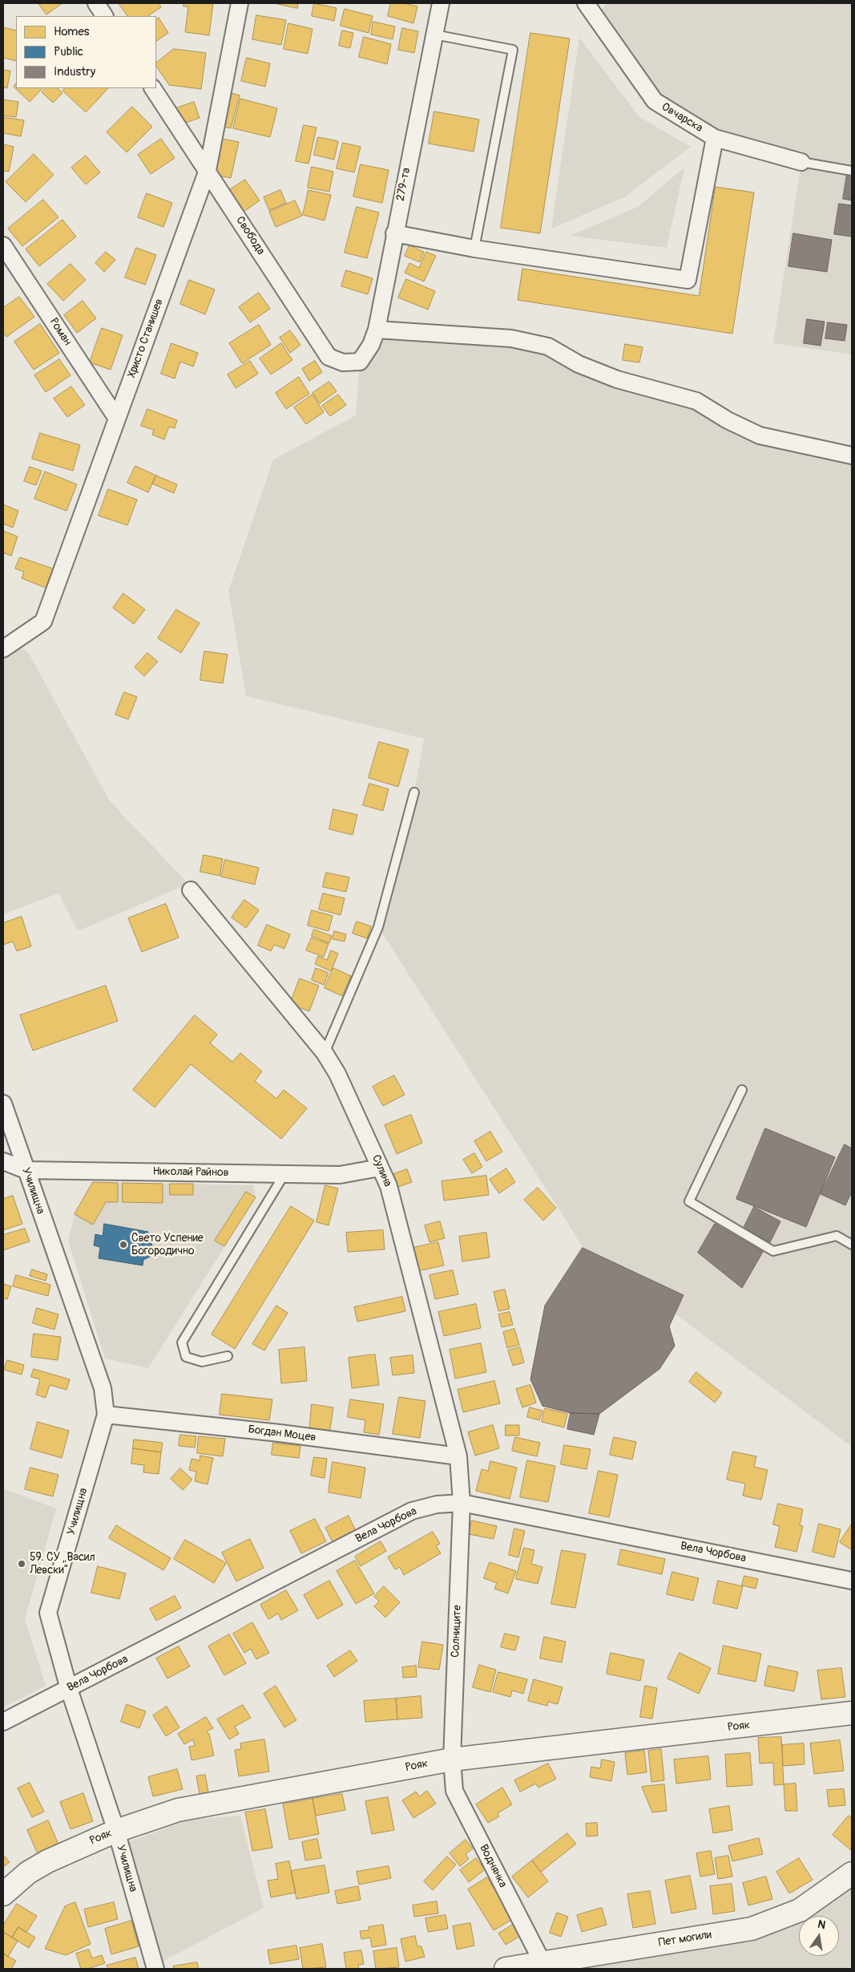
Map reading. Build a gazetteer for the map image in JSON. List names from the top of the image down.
{
  "streets": {
    "street": [
      "Овчарска",
      "279-та",
      "Свобода",
      "Роман",
      "Христо Станишев",
      "Сулина",
      "Николай Райнов",
      "Училищна",
      "Богдан Моцев",
      "Вела Чорбова",
      "Солниците",
      "Рояк",
      "Воднянка",
      "Пет могили"
    ]
  },
  "crossings": [
    ["279-та", "Свобода"],
    ["Свобода", "Христо Станишев"],
    ["Роман", "Христо Станишев"],
    ["Сулина", "Николай Райнов"],
    ["Сулина", "Богдан Моцев"],
    ["Сулина", "Вела Чорбова"],
    ["Сулина", "Солниците"],
    ["Николай Райнов", "Училищна"],
    ["Училищна", "Богдан Моцев"],
    ["Училищна", "Вела Чорбова"],
    ["Училищна", "Рояк"],
    ["Вела Чорбова", "Солниците"],
    ["Солниците", "Рояк"],
    ["Солниците", "Воднянка"],
    ["Рояк", "Воднянка"],
    ["Воднянка", "Пет могили"]
  ],
  "places": ["Свето Успение Богородично", "59. СУ „Васил Левски“"],
  "legend": ["Homes", "Public", "Industry"],
  "north": "top"
}
